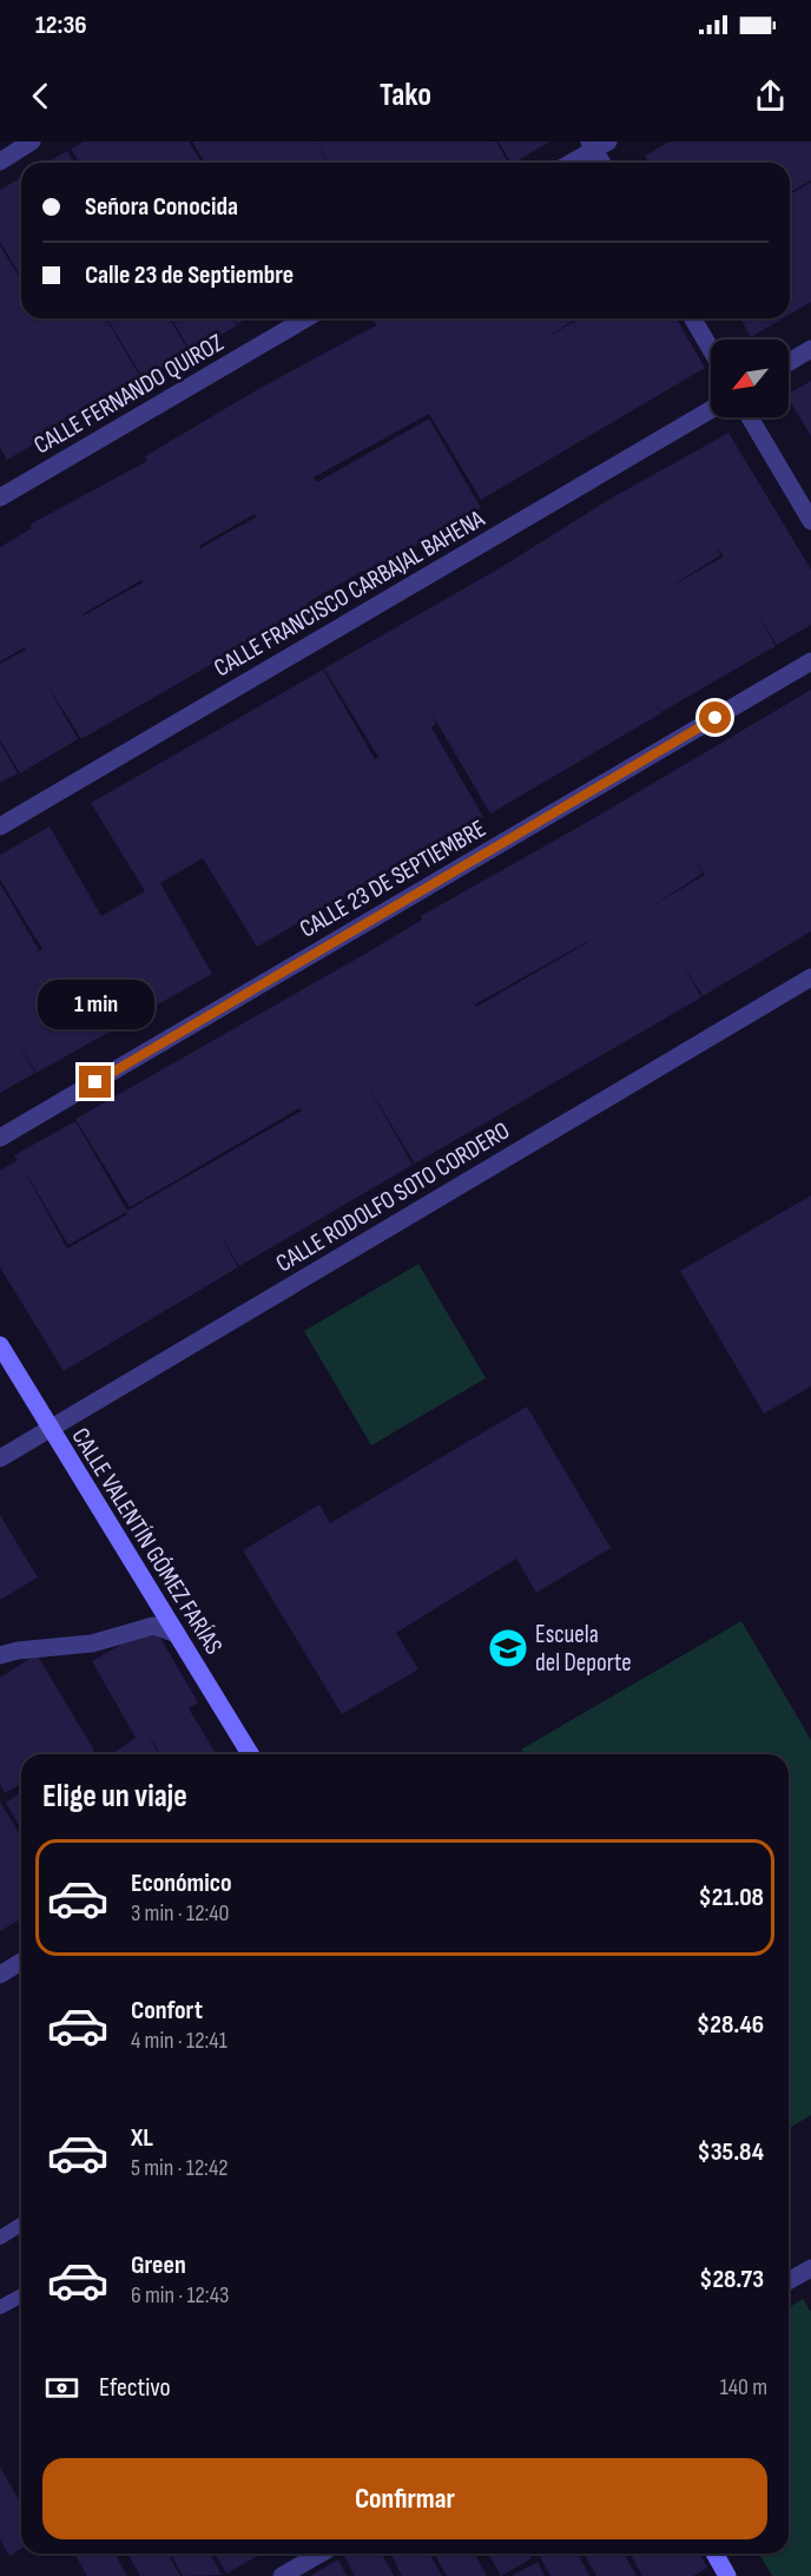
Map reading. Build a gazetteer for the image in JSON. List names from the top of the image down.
{
  "streets": {
    "main road": ["CALLE VALENTÍN GÓMEZ FARÍAS"],
    "street": [
      "CALLE FERNANDO QUIROZ",
      "CALLE FRANCISCO CARBAJAL BAHENA",
      "CALLE 23 DE SEPTIEMBRE",
      "CALLE RODOLFO SOTO CORDERO"
    ]
  },
  "crossings": [
    ["CALLE RODOLFO SOTO CORDERO", "CALLE VALENTÍN GÓMEZ FARÍAS"]
  ],
  "places": {
    "school or university": ["Escuela del Deporte"]
  },
  "north": "bottom left",
  "page": {
    "status": "12:36",
    "header": "Tako",
    "banner": ["Señora Conocida", "Calle 23 de Septiembre"],
    "bubble": "1 min",
    "heading": "Elige un viaje",
    "list": [
      {
        "name": "Económico",
        "note": "3 min · 12:40",
        "value": "$21.08"
      },
      {
        "name": "Confort",
        "note": "4 min · 12:41",
        "value": "$28.46"
      },
      {
        "name": "XL",
        "note": "5 min · 12:42",
        "value": "$35.84"
      },
      {
        "name": "Green",
        "note": "6 min · 12:43",
        "value": "$28.73"
      }
    ],
    "pay": ["Efectivo", "140 m"],
    "buttons": "Confirmar"
  }
}
